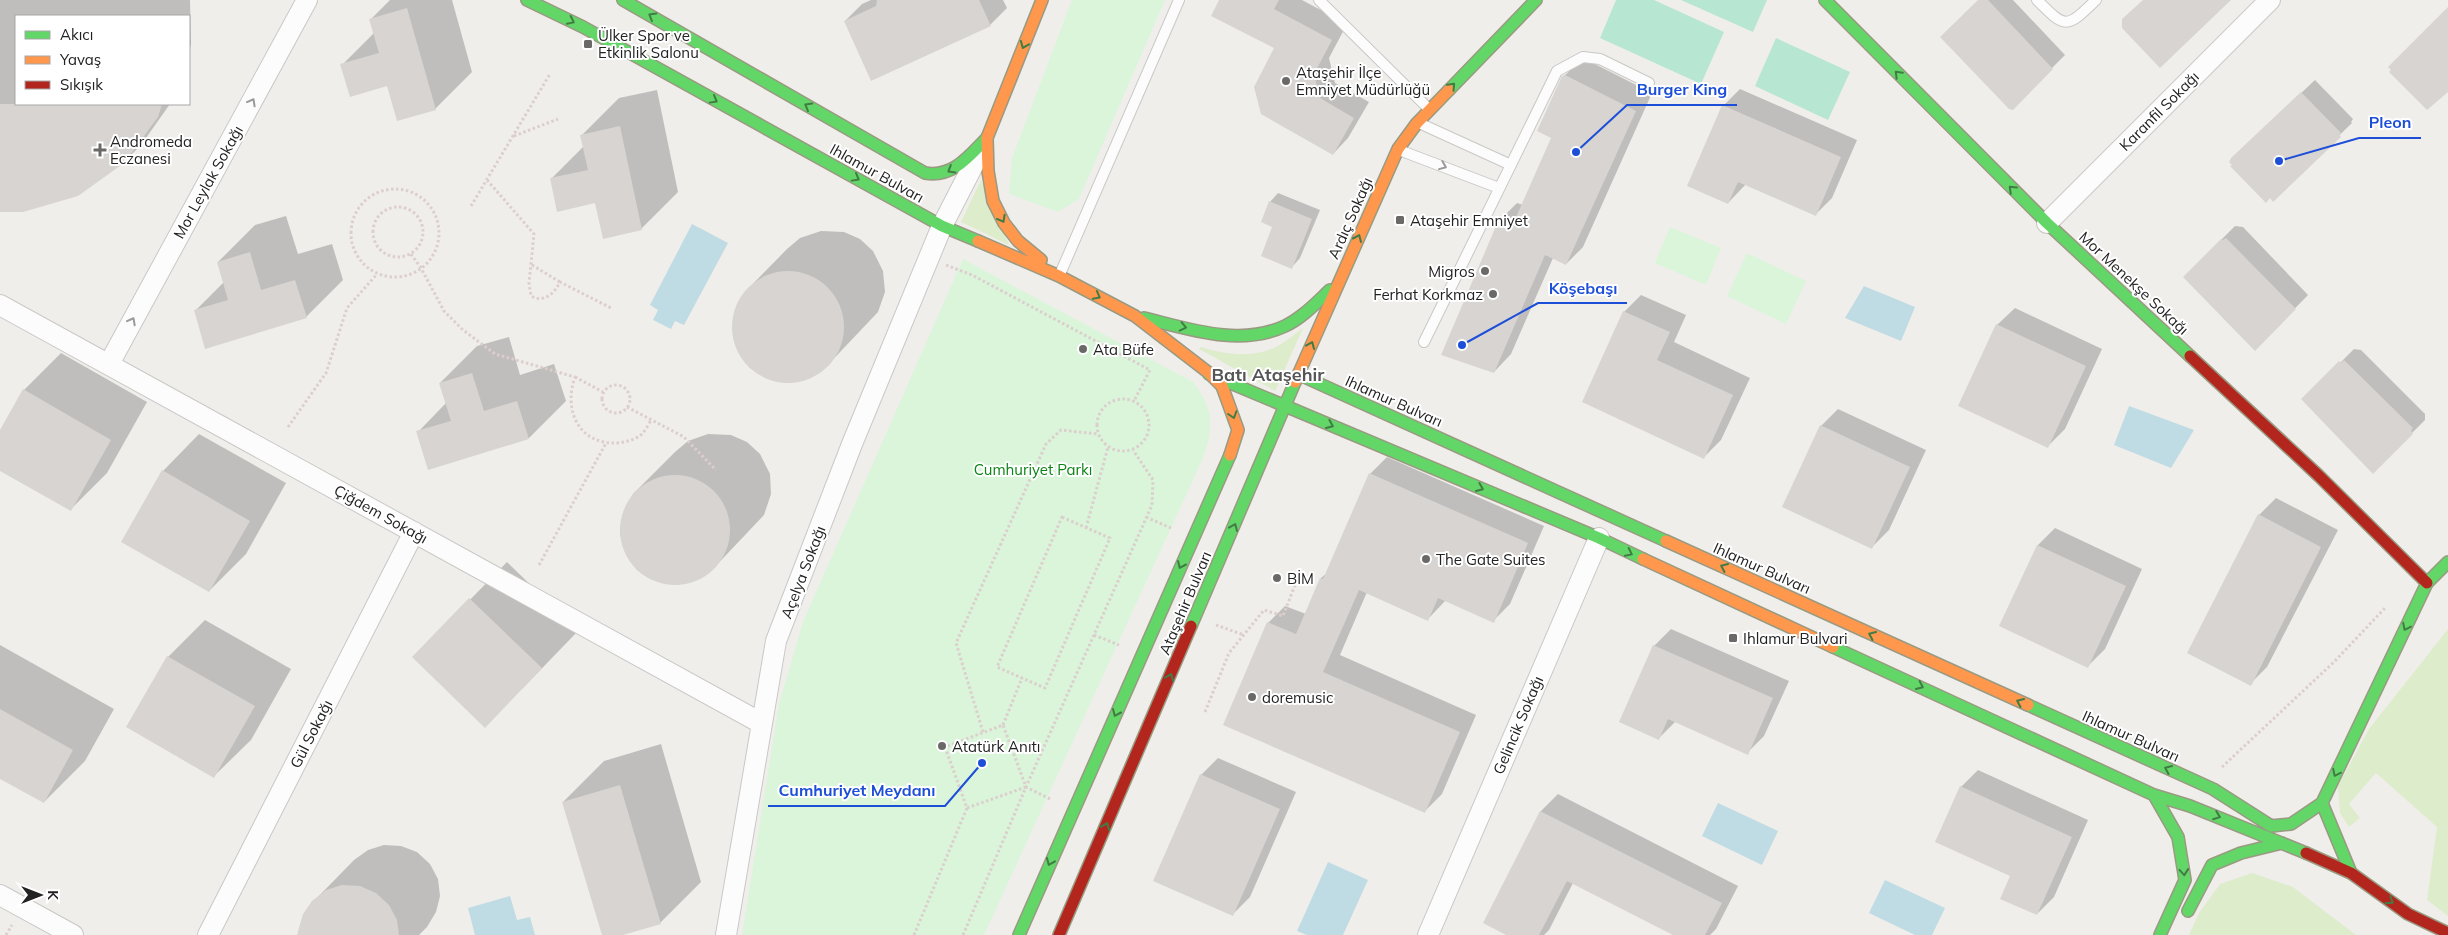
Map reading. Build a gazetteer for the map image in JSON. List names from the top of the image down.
{
  "streets": {
    "main road": [
      "Ihlamur Bulvarı",
      "Ardıç Sokağı",
      "Mor Menekşe Sokağı",
      "Ataşehir Bulvarı"
    ],
    "street": [
      "Karanfil Sokağı",
      "Mor Leylak Sokağı",
      "Çiğdem Sokağı",
      "Açelya Sokağı",
      "Gelincik Sokağı",
      "Gül Sokağı"
    ]
  },
  "crossings": [
    ["Karanfil Sokağı", "Mor Menekşe Sokağı"],
    ["Ihlamur Bulvarı", "Ardıç Sokağı"],
    ["Ihlamur Bulvarı", "Açelya Sokağı"],
    ["Ihlamur Bulvarı", "Ataşehir Bulvarı"],
    ["Ihlamur Bulvarı", "Gelincik Sokağı"],
    ["Mor Leylak Sokağı", "Çiğdem Sokağı"],
    ["Ardıç Sokağı", "Ataşehir Bulvarı"],
    ["Çiğdem Sokağı", "Açelya Sokağı"],
    ["Çiğdem Sokağı", "Gül Sokağı"]
  ],
  "one_way": ["Mor Leylak Sokağı", "Ardıç Sokağı", "Mor Menekşe Sokağı"],
  "districts": ["Batı Ataşehir"],
  "parks": ["Cumhuriyet Parkı"],
  "places": {
    "transit": ["Ülker Spor ve Etkinlik Salonu", "Ataşehir Emniyet", "Ihlamur Bulvari"],
    "other": [
      "Ataşehir İlçe Emniyet Müdürlüğü",
      "Burger King",
      "Pleon",
      "Migros",
      "Ferhat Korkmaz",
      "Köşebaşı",
      "Ata Büfe",
      "The Gate Suites",
      "BİM",
      "doremusic",
      "Atatürk Anıtı",
      "Cumhuriyet Meydanı"
    ],
    "health": ["Andromeda Eczanesi"]
  },
  "legend": ["Akıcı", "Yavaş", "Sıkışık"],
  "north": "right"
}
